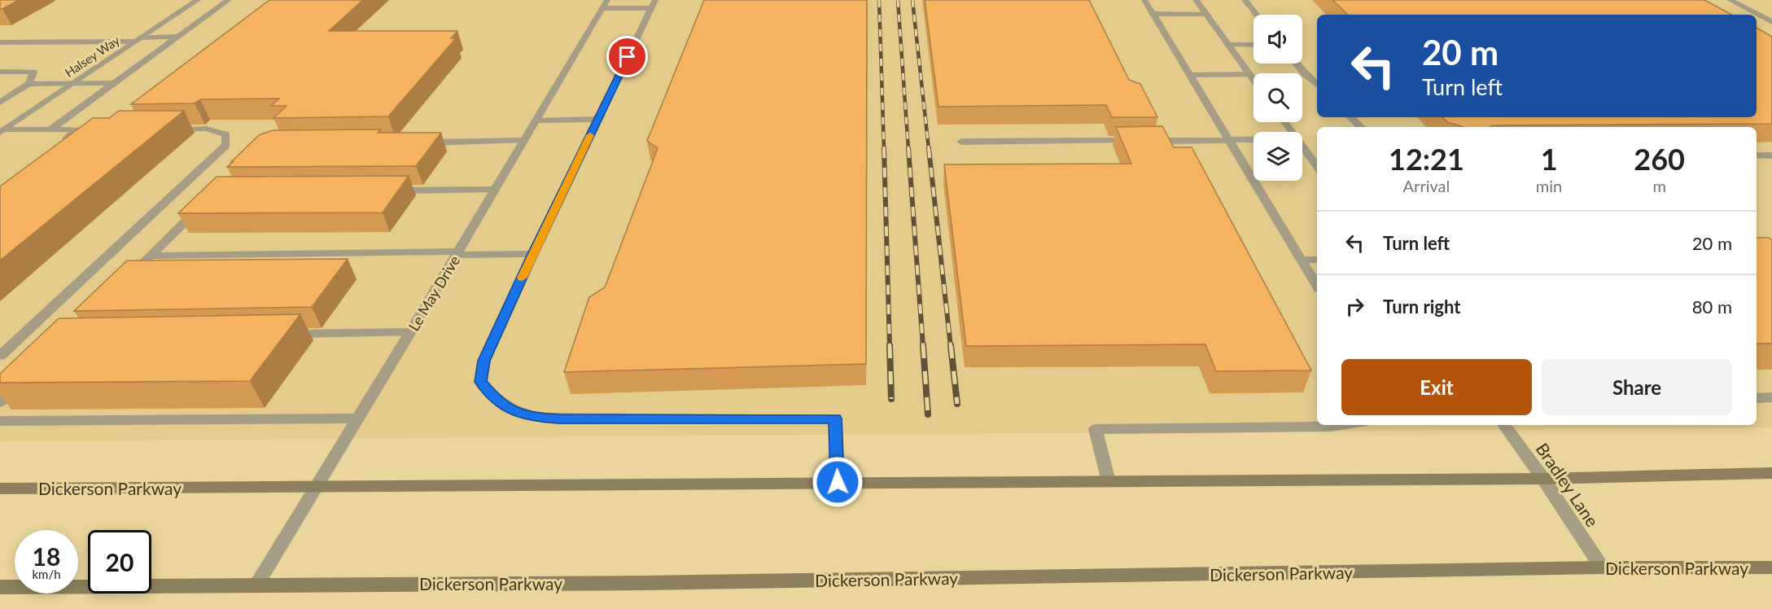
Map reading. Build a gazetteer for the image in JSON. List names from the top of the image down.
{
  "streets": {
    "main road": ["Dickerson Parkway"],
    "street": ["Halsey Way", "Le May Drive", "Bradley Lane"]
  },
  "crossings": [
    ["Le May Drive", "Dickerson Parkway"],
    ["Bradley Lane", "Dickerson Parkway"]
  ],
  "page": {
    "turn": ["20 m", "Turn left"],
    "eta": [
      "12:21",
      "Arrival",
      "1",
      "min",
      "260",
      "m"
    ],
    "list": [
      {
        "name": "Turn left",
        "value": "20 m"
      },
      {
        "name": "Turn right",
        "value": "80 m"
      }
    ],
    "buttons": ["Exit", "Share"],
    "speed": "18 km/h",
    "limit": "20"
  }
}
